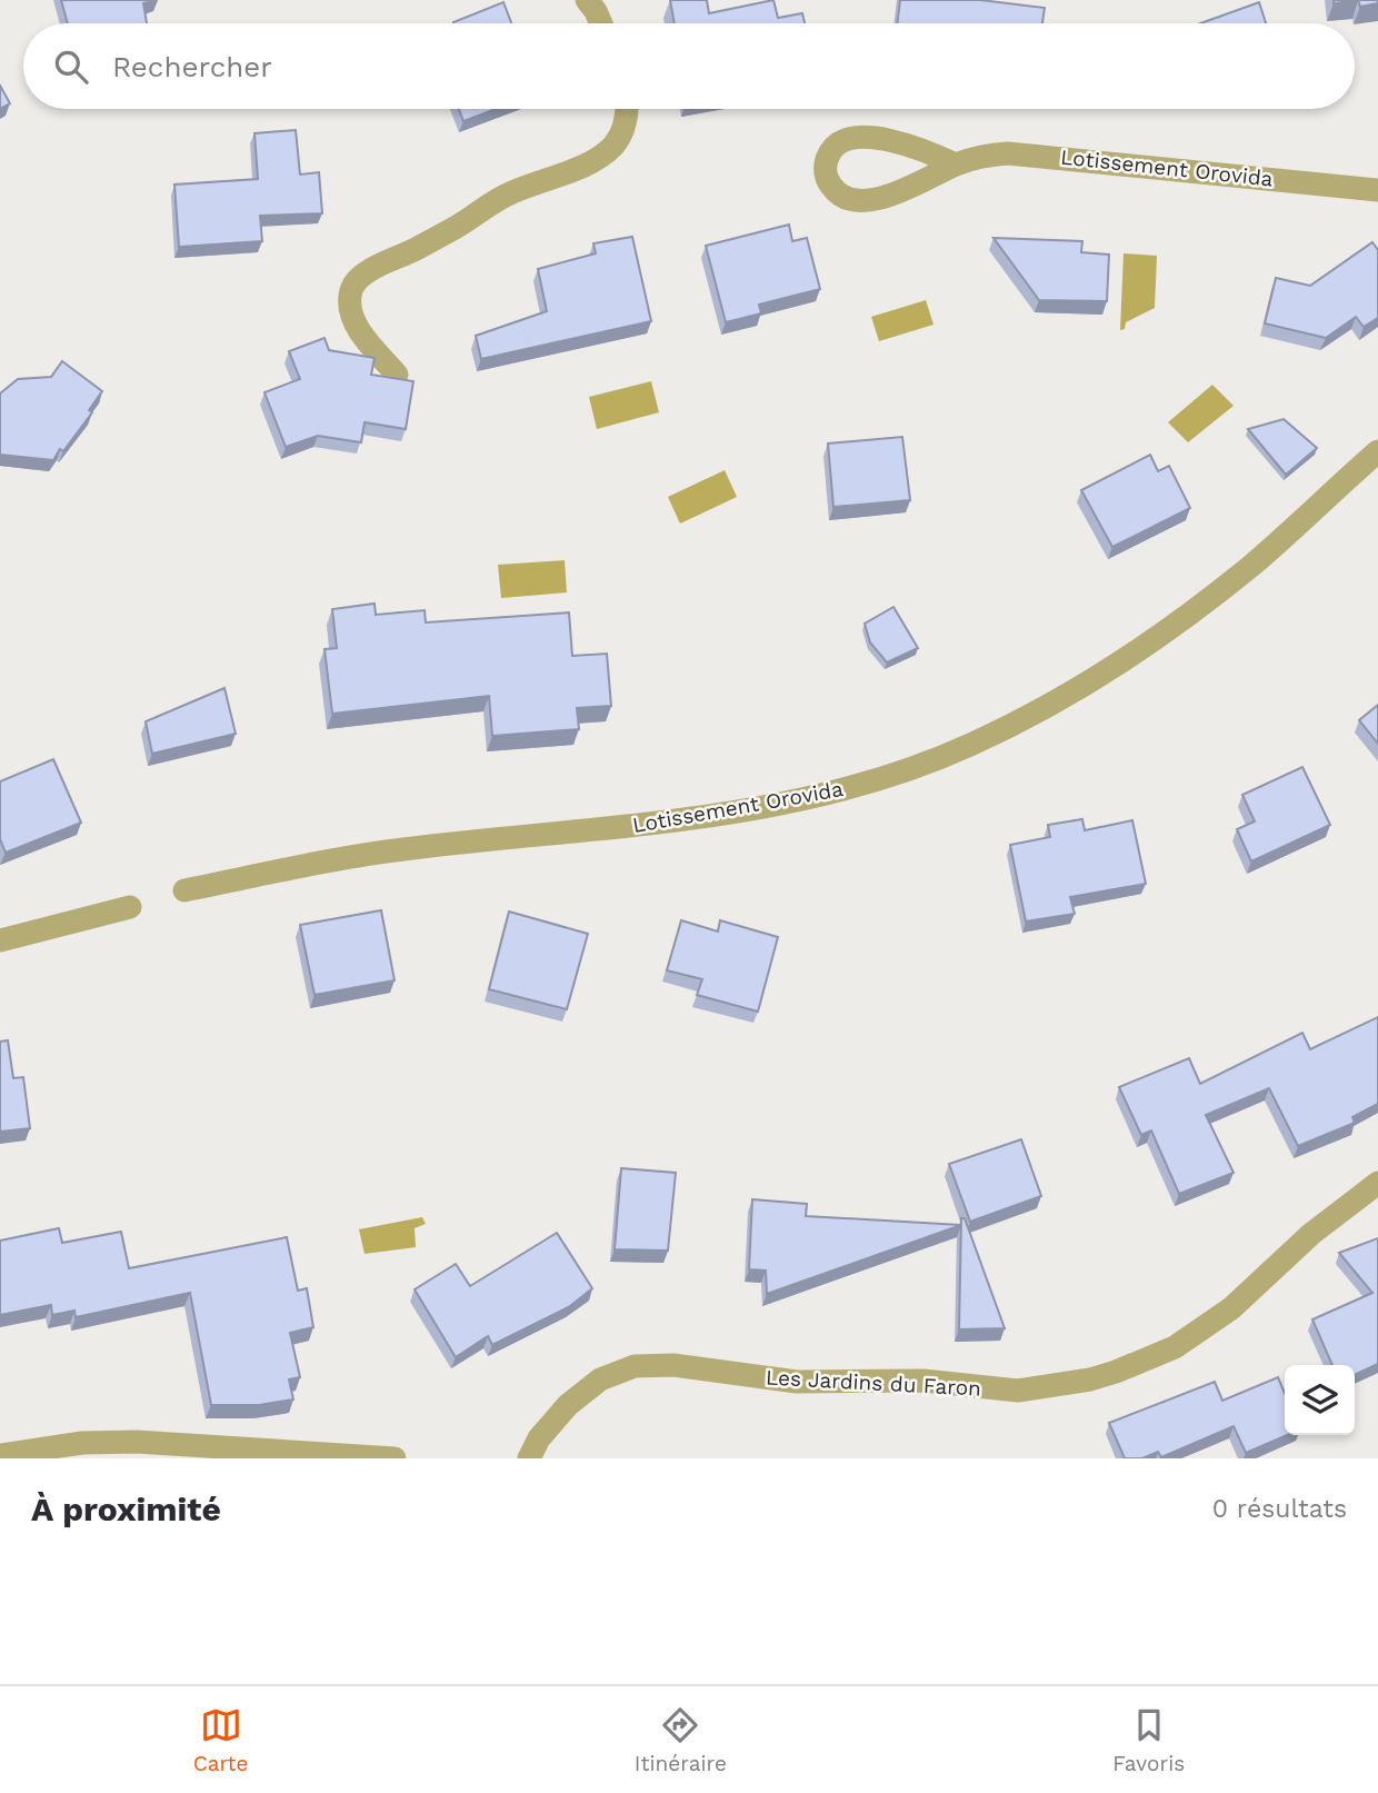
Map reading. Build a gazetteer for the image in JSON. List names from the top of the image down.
{
  "streets": {
    "street": ["Lotissement Orovida", "Les Jardins du Faron"]
  },
  "page": {
    "search": "Rechercher",
    "heading": ["À proximité", "0 résultats"],
    "nav": ["Carte", "Itinéraire", "Favoris"]
  }
}
